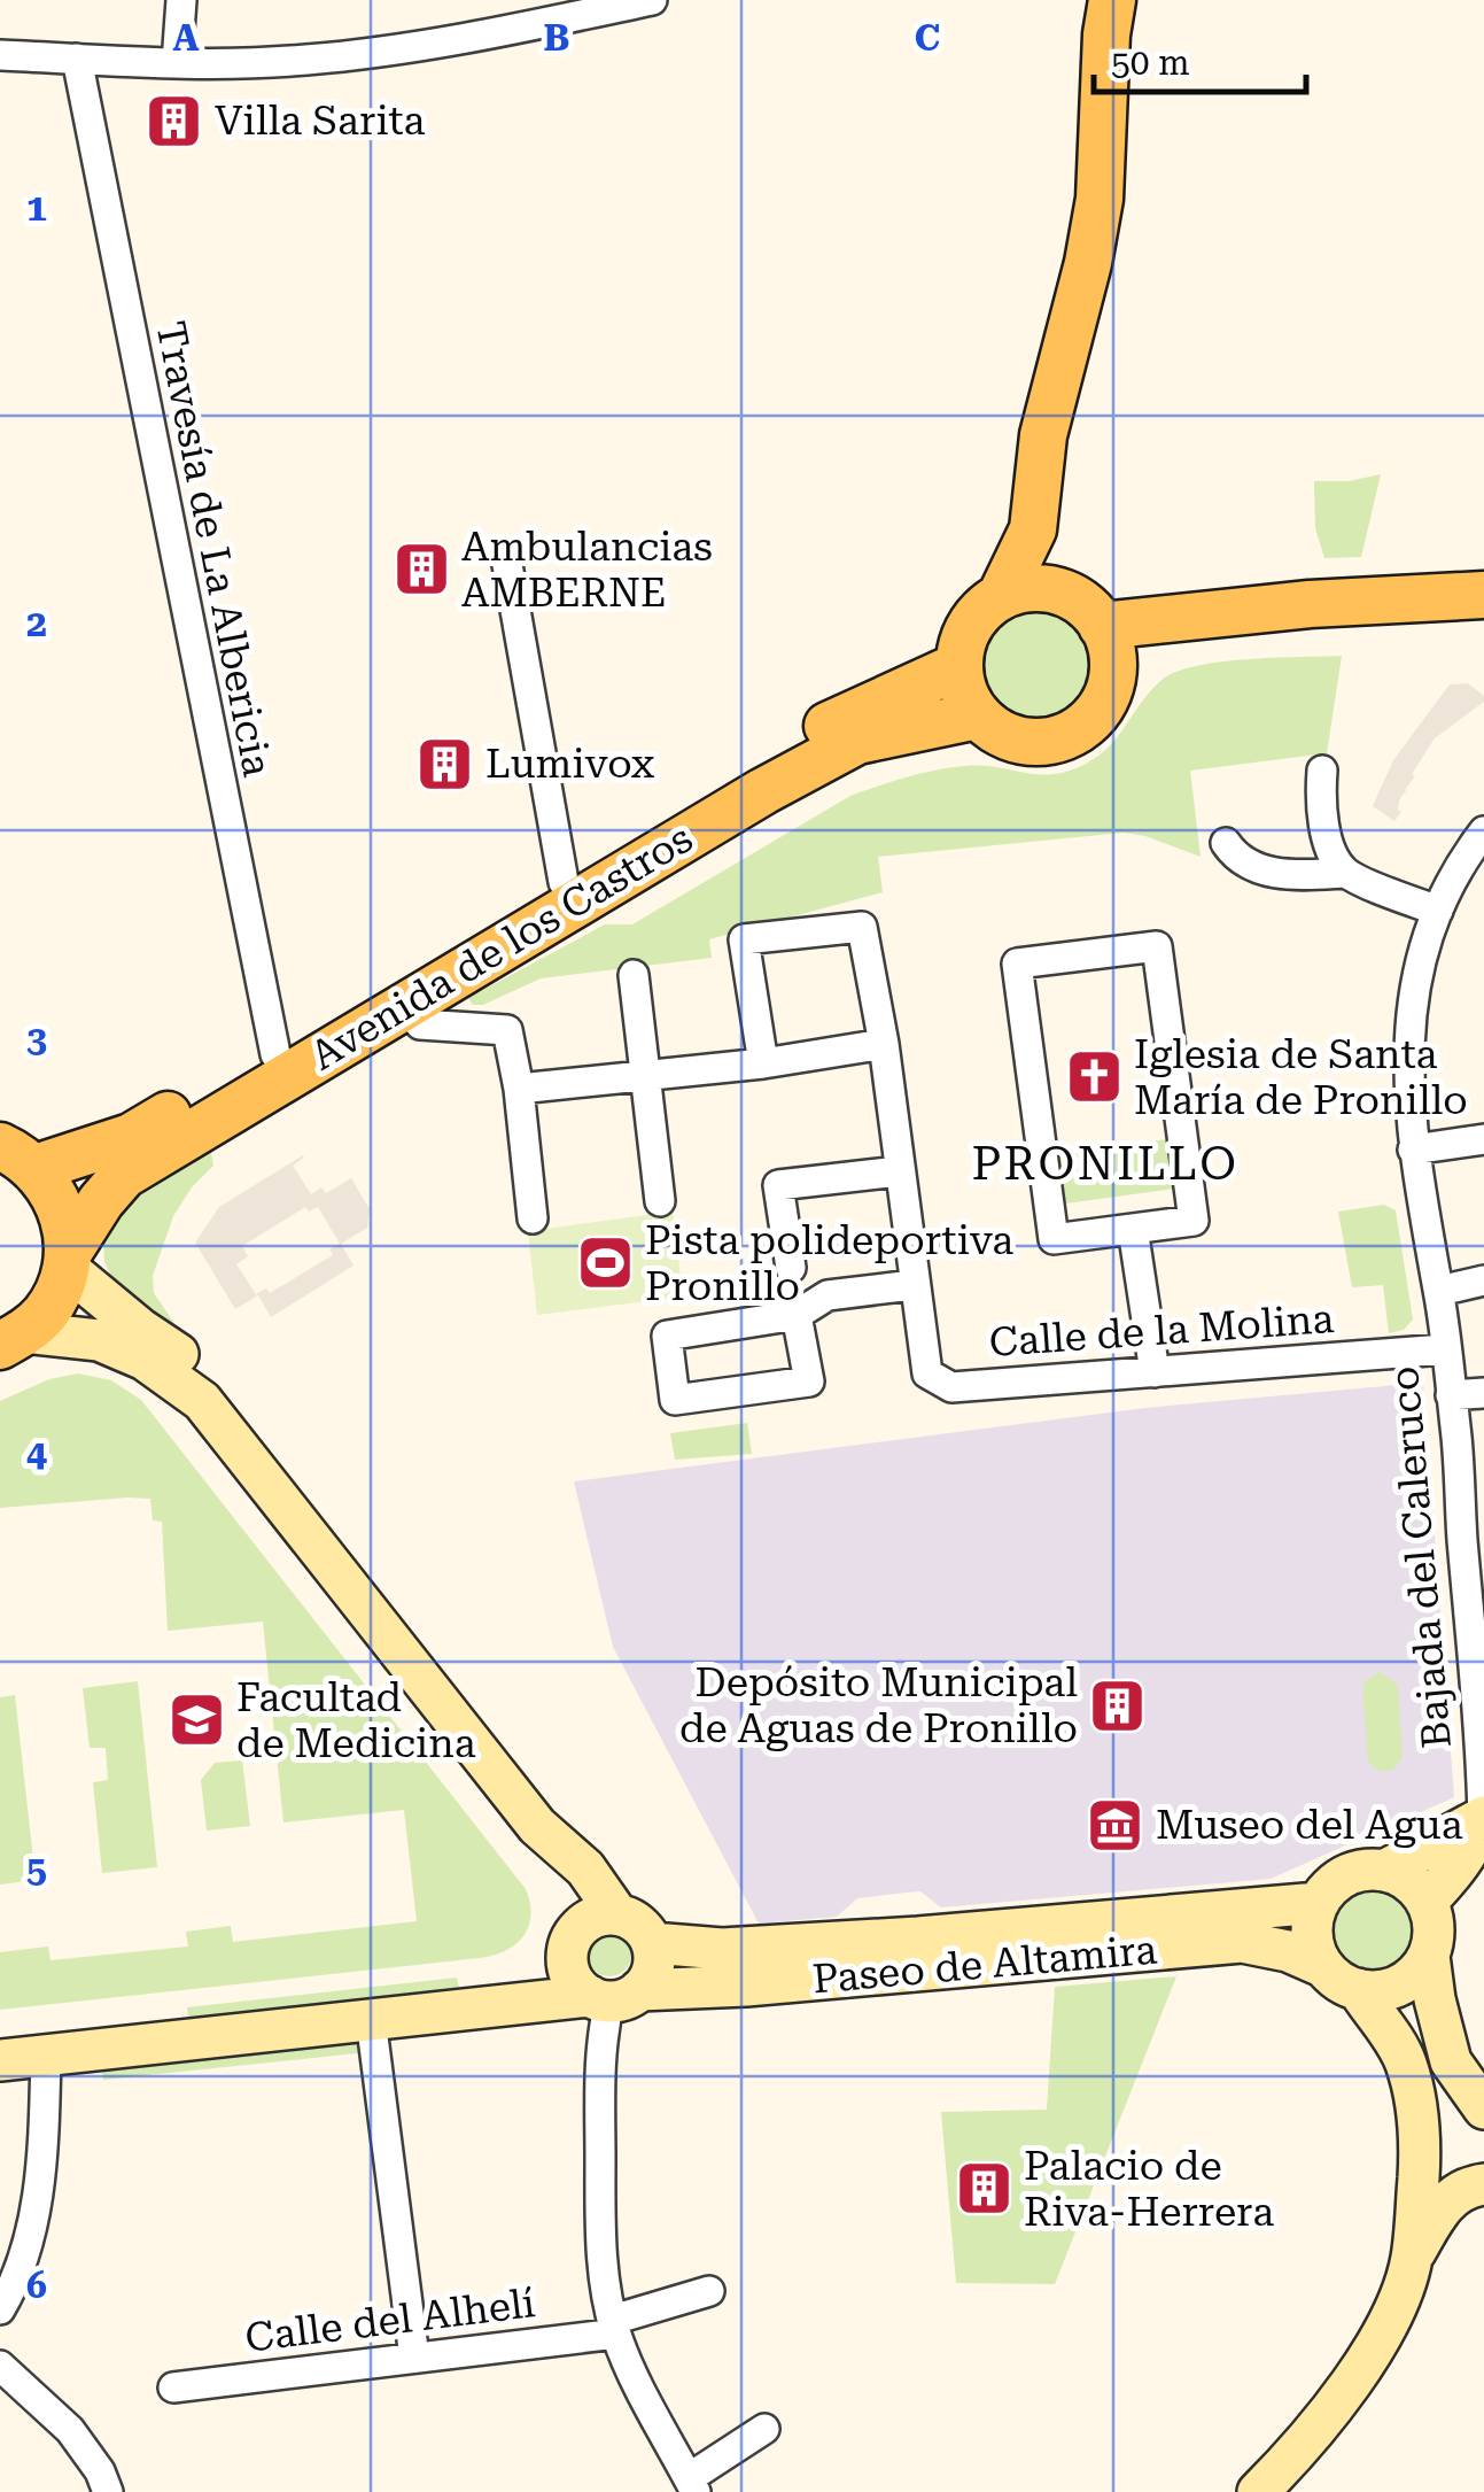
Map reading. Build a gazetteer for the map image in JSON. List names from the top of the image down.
{
  "streets": {
    "main road": ["Avenida de los Castros", "Paseo de Altamira"],
    "street": [
      "Travesía de La Albericia",
      "Calle de la Molina",
      "Bajada del Caleruco",
      "Calle del Alhelí"
    ]
  },
  "crossings": [
    ["Travesía de La Albericia", "Avenida de los Castros"],
    ["Calle de la Molina", "Bajada del Caleruco"]
  ],
  "districts": ["PRONILLO"],
  "places": {
    "building": [
      "Villa Sarita",
      "Ambulancias AMBERNE",
      "Lumivox",
      "Depósito Municipal de Aguas de Pronillo",
      "Palacio de Riva-Herrera"
    ],
    "church": ["Iglesia de Santa María de Pronillo"],
    "sports": ["Pista polideportiva Pronillo"],
    "school or university": ["Facultad de Medicina"],
    "museum": ["Museo del Agua"]
  },
  "scale_bar": "50 m",
  "grid": {
    "columns": ["A", "B", "C"],
    "rows": [
      "1",
      "2",
      "3",
      "4",
      "5",
      "6"
    ]
  }
}
